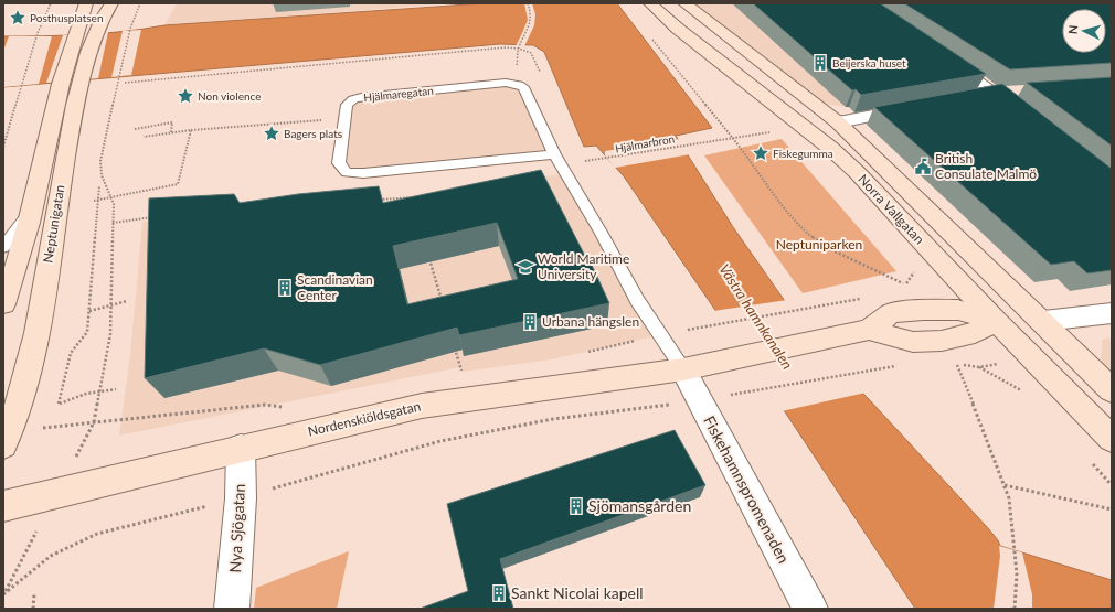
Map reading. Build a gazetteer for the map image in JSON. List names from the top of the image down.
{
  "streets": {
    "street": [
      "Norra Vallgatan",
      "Neptunigatan",
      "Nordenskiöldsgatan",
      "Fiskehamnspromenaden",
      "Nya Sjögatan"
    ],
    "lane": ["Hjälmaregatan"],
    "path": ["Hjälmarbron"]
  },
  "crossings": [
    ["Norra Vallgatan", "Nordenskiöldsgatan"],
    ["Nordenskiöldsgatan", "Fiskehamnspromenaden"],
    ["Nordenskiöldsgatan", "Nya Sjögatan"]
  ],
  "water": ["Västra hamnkanalen"],
  "parks": ["Neptuniparken"],
  "places": {
    "place": [
      "Posthusplatsen",
      "Non violence",
      "Bagers plats",
      "Fiskegumma"
    ],
    "building": [
      "Beijerska huset",
      "Scandinavian Center",
      "Urbana hängslen",
      "Sjömansgården",
      "Sankt Nicolai kapell"
    ],
    "public building": ["British Consulate Malmö"],
    "school or university": ["World Maritime University"]
  },
  "north": "left"
}
